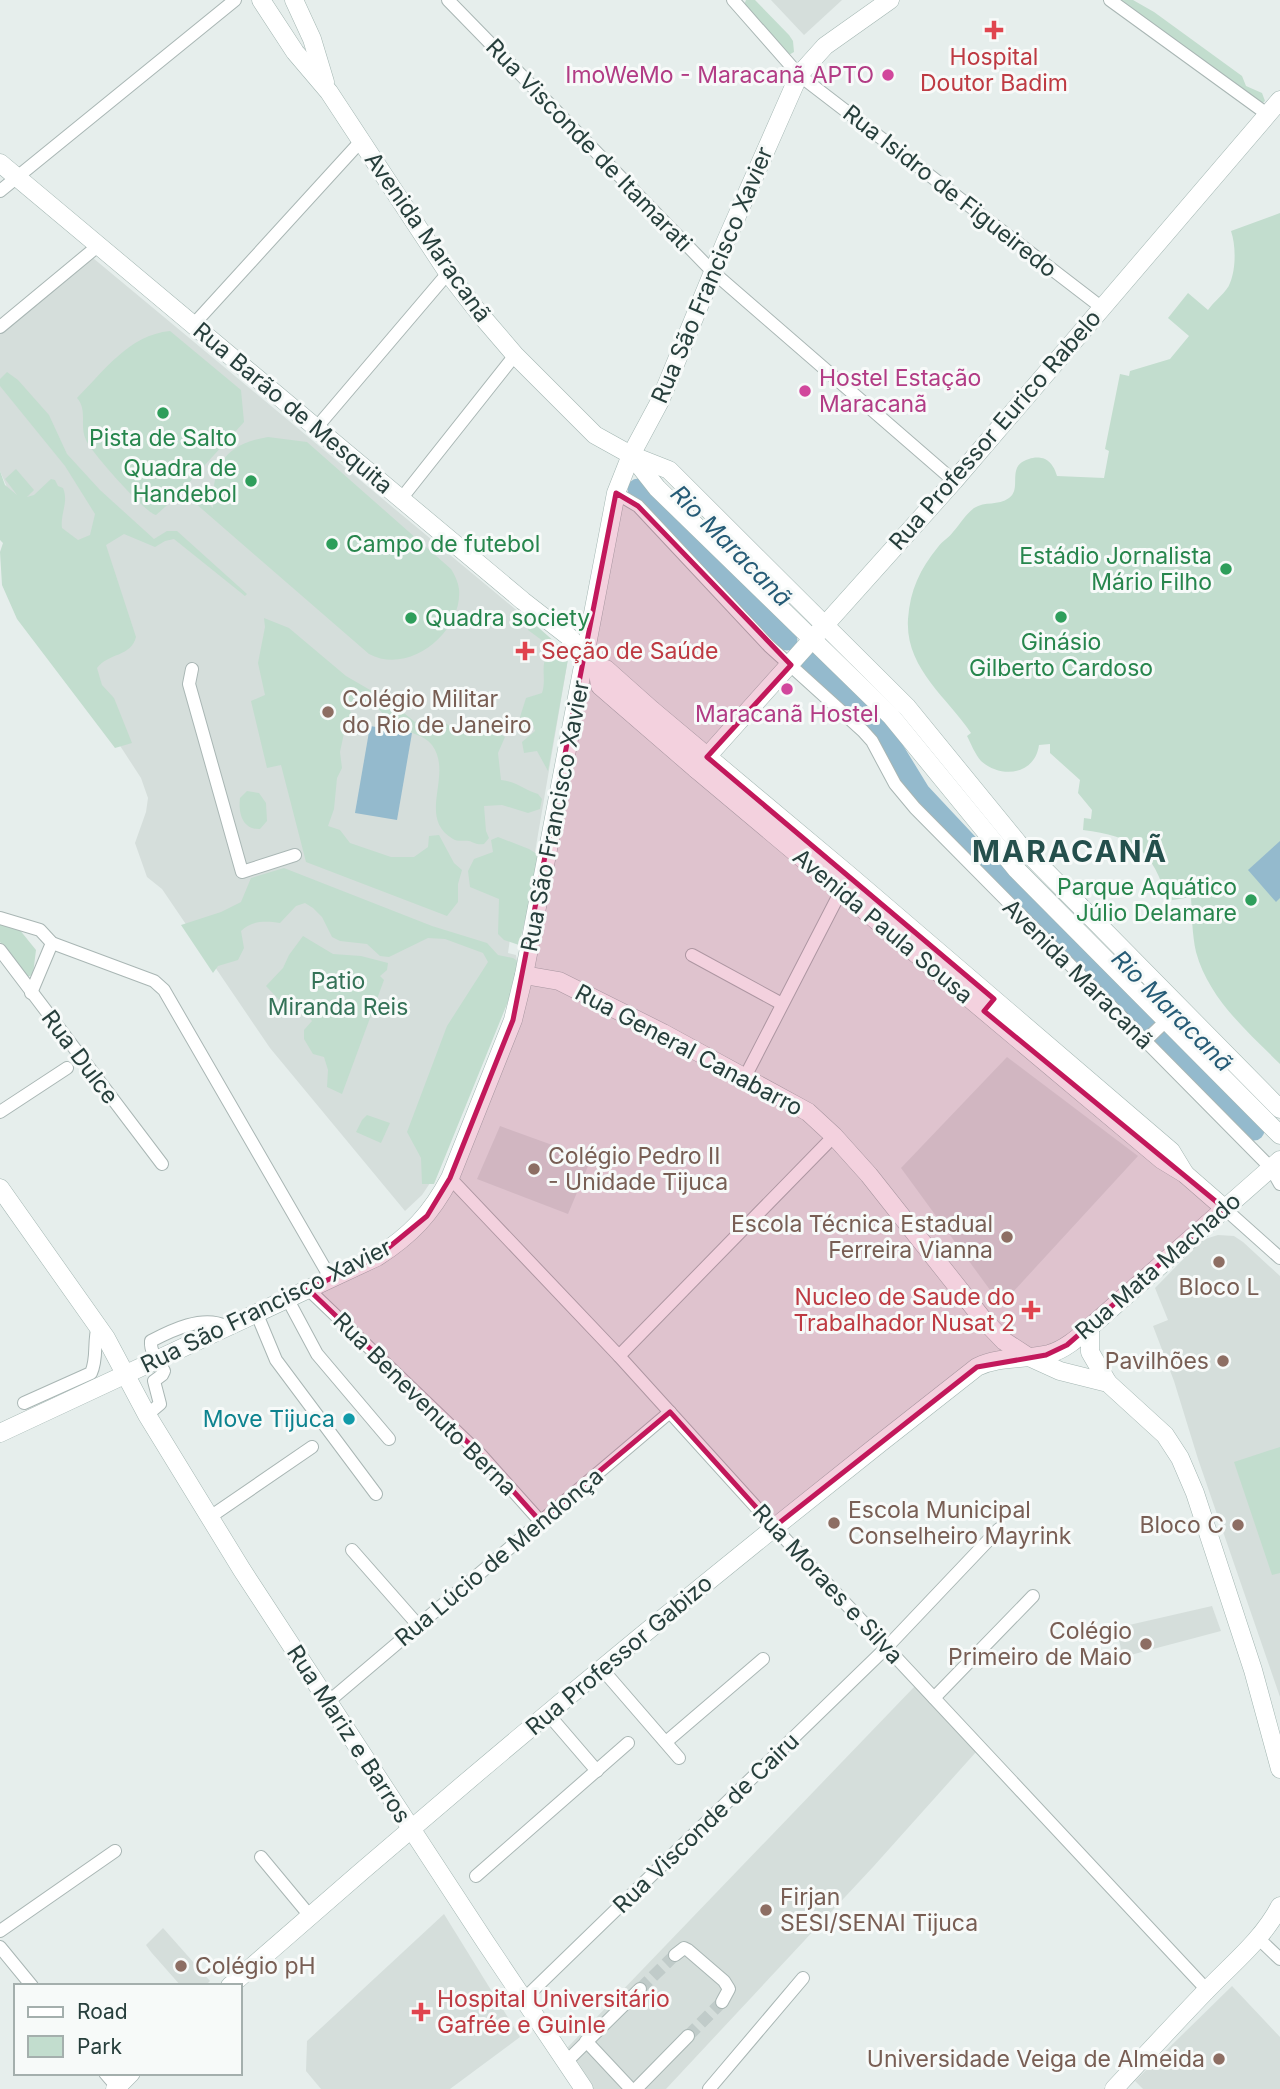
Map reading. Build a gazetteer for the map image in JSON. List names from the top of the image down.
{
  "streets": {
    "street": [
      "Rua Visconde de Itamarati",
      "Rua Isidro de Figueiredo",
      "Avenida Maracanã",
      "Rua São Francisco Xavier",
      "Rua Barão de Mesquita",
      "Rua Professor Eurico Rabelo",
      "Avenida Paula Sousa",
      "Rua General Canabarro",
      "Rua Dulce",
      "Rua Mata Machado",
      "Rua Benevenuto Berna",
      "Rua Lúcio de Mendonça",
      "Rua Moraes e Silva",
      "Rua Professor Gabizo",
      "Rua Mariz e Barros",
      "Rua Visconde de Cairu"
    ]
  },
  "crossings": [
    ["Rua Visconde de Itamarati", "Rua São Francisco Xavier"],
    ["Rua Visconde de Itamarati", "Rua Professor Eurico Rabelo"],
    ["Rua Isidro de Figueiredo", "Rua São Francisco Xavier"],
    ["Rua Isidro de Figueiredo", "Rua Professor Eurico Rabelo"],
    ["Avenida Maracanã", "Rua São Francisco Xavier"],
    ["Avenida Maracanã", "Rua Professor Eurico Rabelo"],
    ["Avenida Maracanã", "Rua Mata Machado"],
    ["Rua São Francisco Xavier", "Rua Barão de Mesquita"],
    ["Rua São Francisco Xavier", "Avenida Paula Sousa"],
    ["Rua São Francisco Xavier", "Rua General Canabarro"],
    ["Rua São Francisco Xavier", "Rua Benevenuto Berna"],
    ["Rua São Francisco Xavier", "Rua Moraes e Silva"],
    ["Rua São Francisco Xavier", "Rua Mariz e Barros"],
    ["Rua Barão de Mesquita", "Avenida Paula Sousa"],
    ["Rua Professor Eurico Rabelo", "Avenida Paula Sousa"],
    ["Avenida Paula Sousa", "Rua Mata Machado"],
    ["Rua General Canabarro", "Rua Mata Machado"],
    ["Rua General Canabarro", "Rua Professor Gabizo"],
    ["Rua Mata Machado", "Rua Professor Gabizo"],
    ["Rua Benevenuto Berna", "Rua Lúcio de Mendonça"],
    ["Rua Lúcio de Mendonça", "Rua Moraes e Silva"],
    ["Rua Lúcio de Mendonça", "Rua Mariz e Barros"],
    ["Rua Moraes e Silva", "Rua Professor Gabizo"],
    ["Rua Moraes e Silva", "Rua Visconde de Cairu"],
    ["Rua Professor Gabizo", "Rua Mariz e Barros"],
    ["Rua Mariz e Barros", "Rua Visconde de Cairu"]
  ],
  "districts": ["MARACANÃ"],
  "water": ["Rio Maracanã"],
  "parks": ["Patio Miranda Reis"],
  "places": {
    "health": [
      "Hospital Doutor Badim",
      "Seção de Saúde",
      "Nucleo de Saude do Trabalhador Nusat 2",
      "Hospital Universitário Gafrée e Guinle"
    ],
    "other": [
      "ImoWeMo - Maracanã APTO",
      "Hostel Estação Maracanã",
      "Pista de Salto",
      "Quadra de Handebol",
      "Campo de futebol",
      "Estádio Jornalista Mário Filho",
      "Ginásio Gilberto Cardoso",
      "Quadra society",
      "Maracanã Hostel",
      "Colégio Militar do Rio de Janeiro",
      "Parque Aquático Júlio Delamare",
      "Colégio Pedro II - Unidade Tijuca",
      "Escola Técnica Estadual Ferreira Vianna",
      "Bloco L",
      "Pavilhões",
      "Move Tijuca",
      "Escola Municipal Conselheiro Mayrink",
      "Bloco C",
      "Colégio Primeiro de Maio",
      "Firjan SESI/SENAI Tijuca",
      "Colégio pH",
      "Universidade Veiga de Almeida"
    ]
  },
  "legend": ["Road", "Park"]
}
